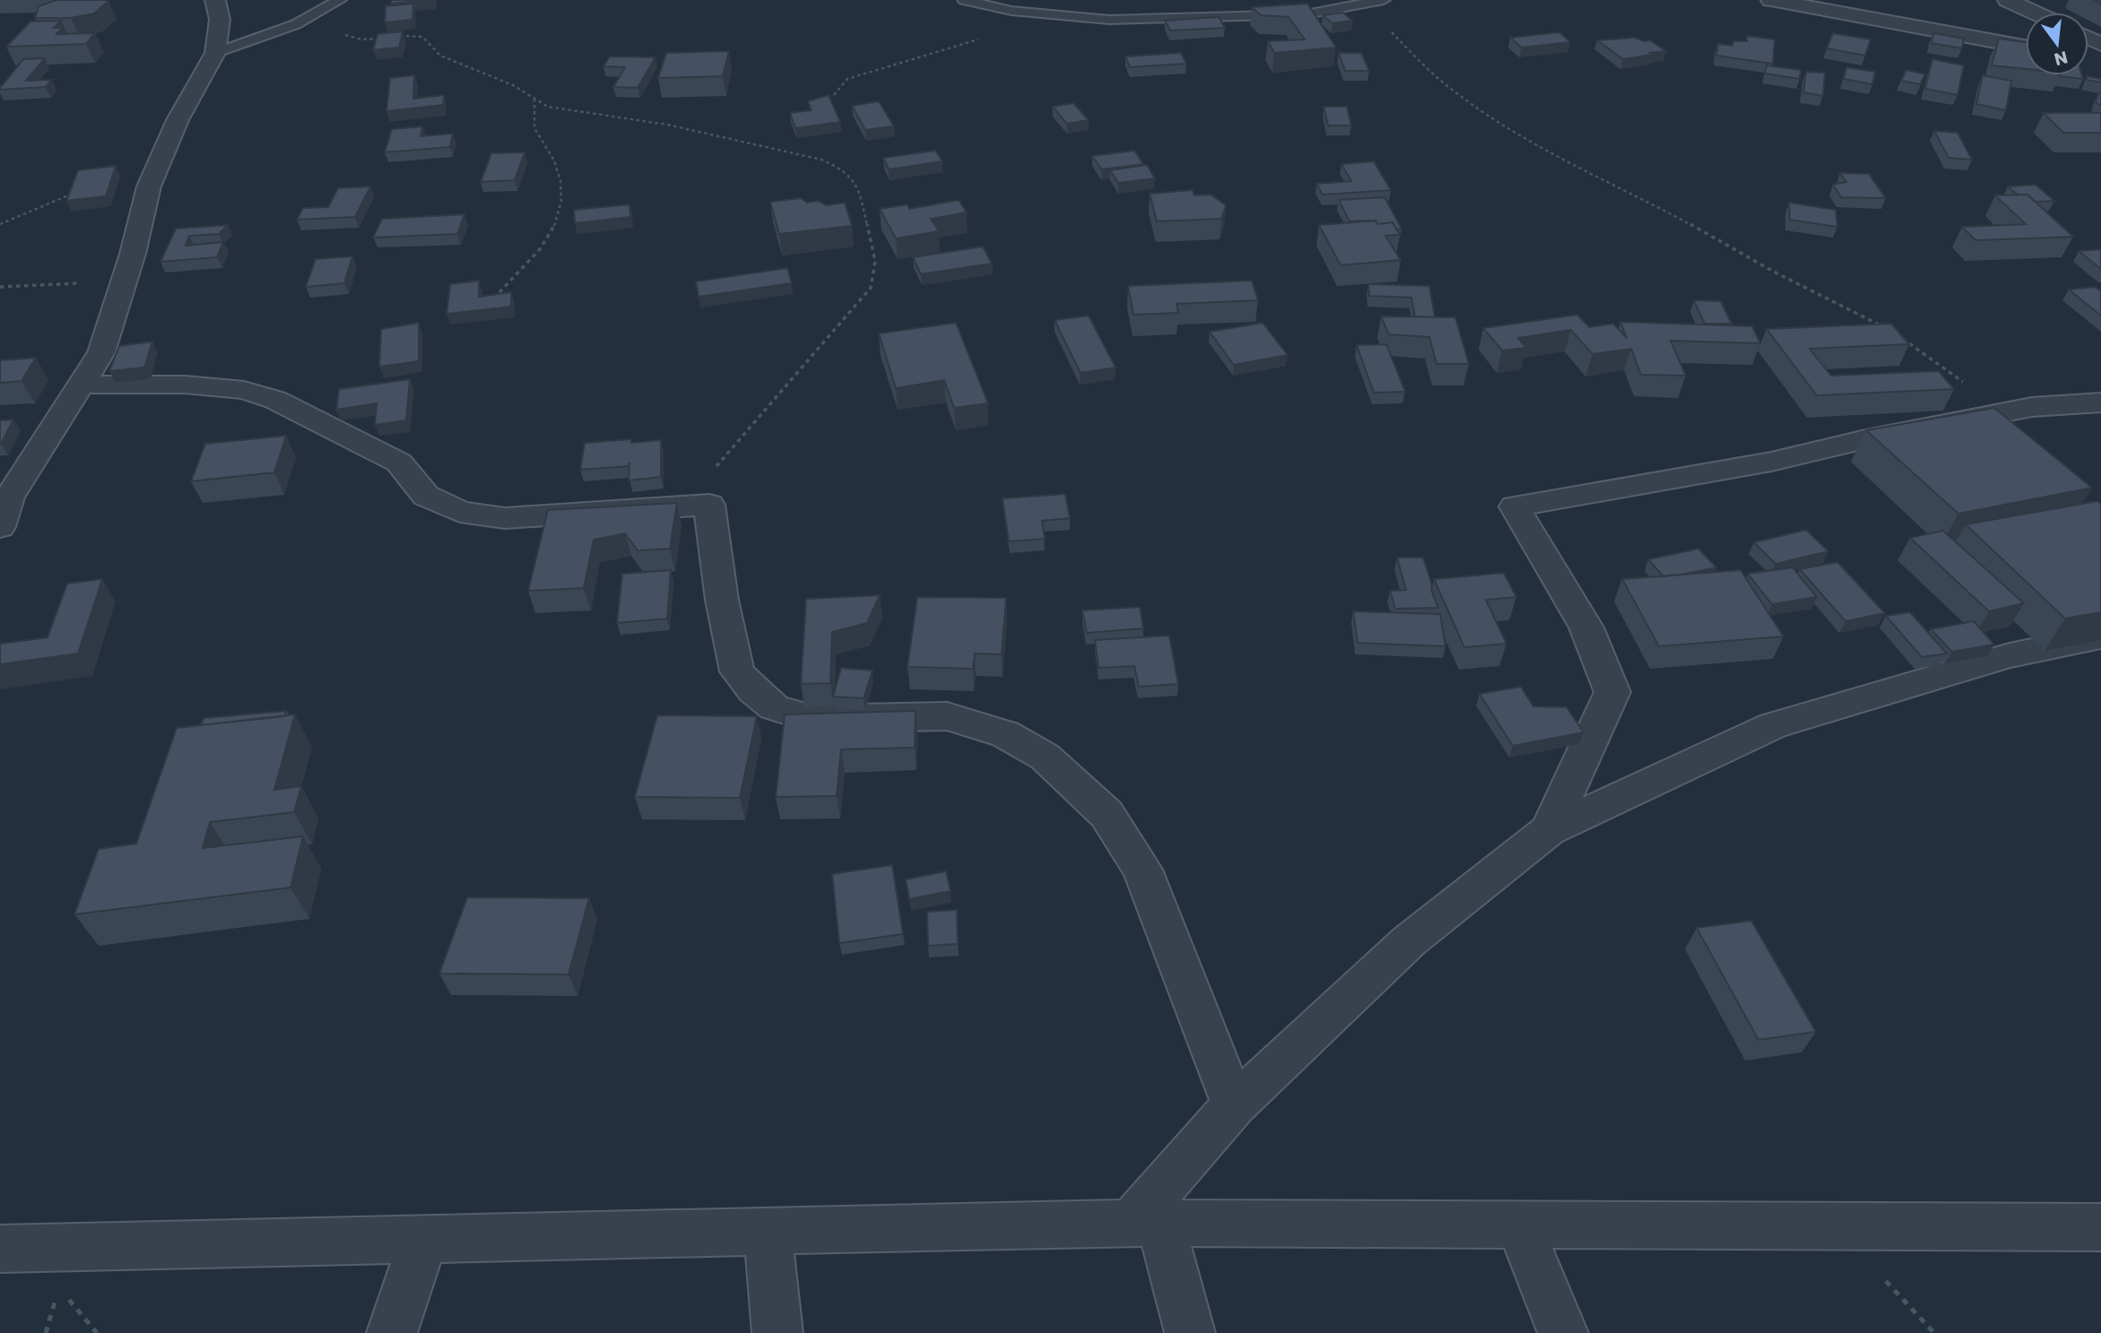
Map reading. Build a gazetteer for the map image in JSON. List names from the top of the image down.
{
  "north": "bottom"
}
